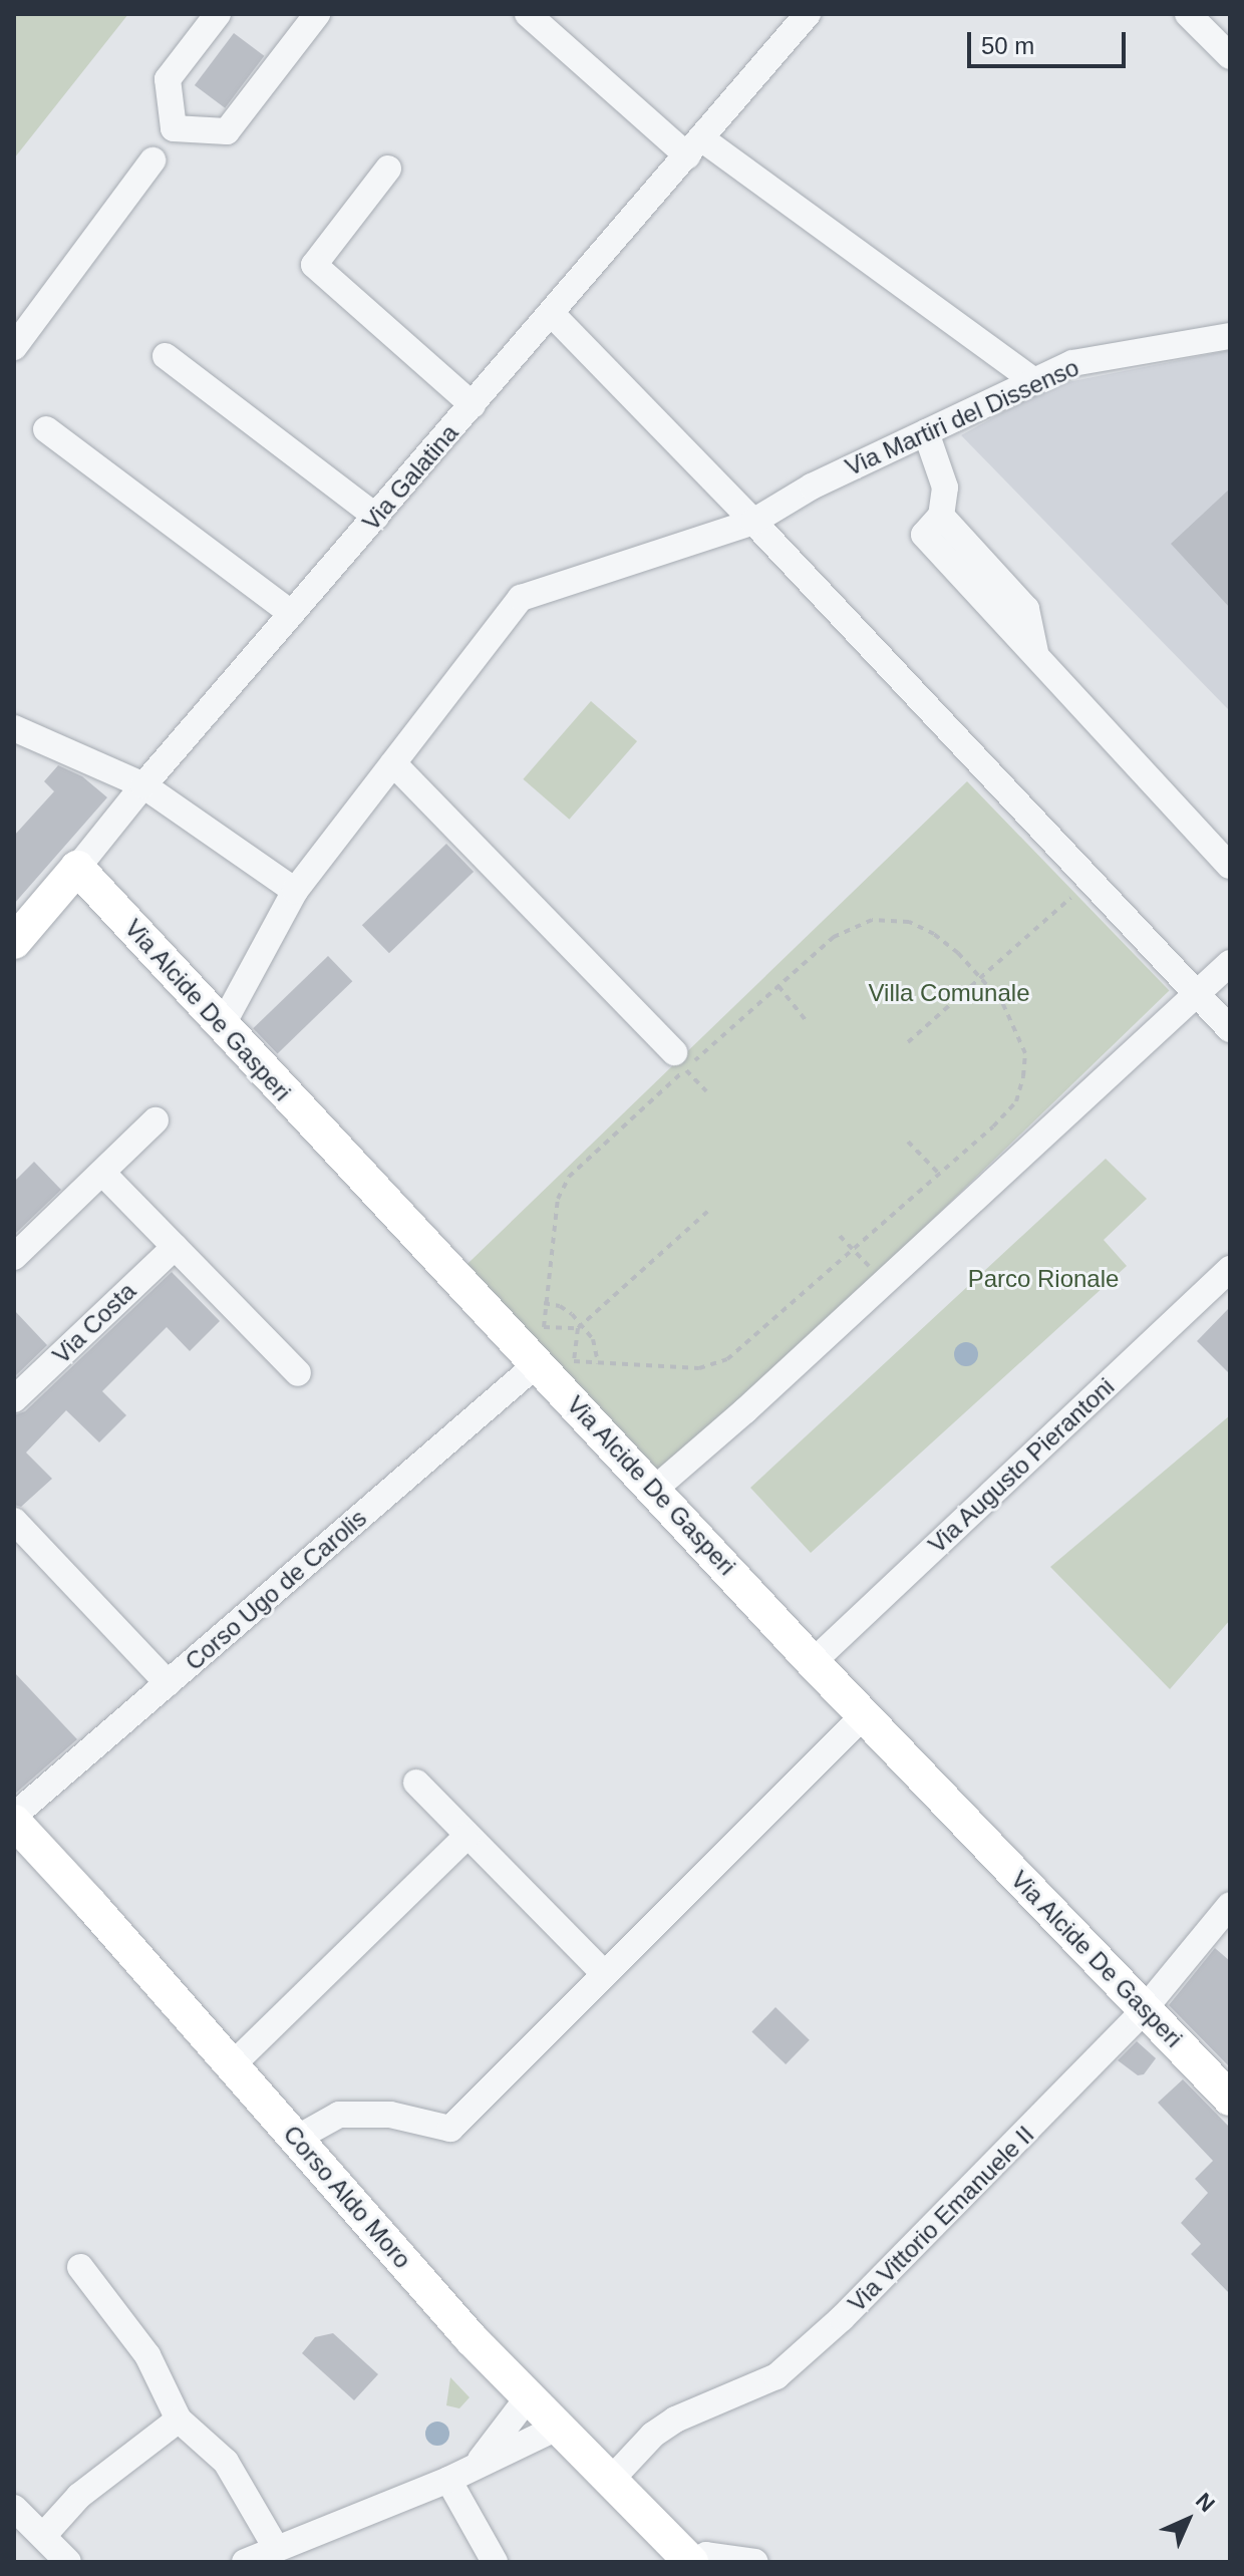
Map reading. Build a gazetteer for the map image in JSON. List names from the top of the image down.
{
  "streets": {
    "main road": ["Via Galatina", "Via Alcide De Gasperi", "Corso Aldo Moro"],
    "street": [
      "Via Martiri del Dissenso",
      "Via Costa",
      "Via Augusto Pierantoni",
      "Corso Ugo de Carolis",
      "Via Vittorio Emanuele II"
    ]
  },
  "crossings": [
    ["Via Martiri del Dissenso", "Via Alcide De Gasperi"],
    ["Via Galatina", "Via Alcide De Gasperi"],
    ["Via Alcide De Gasperi", "Via Augusto Pierantoni"],
    ["Via Alcide De Gasperi", "Corso Ugo de Carolis"],
    ["Via Alcide De Gasperi", "Via Vittorio Emanuele II"],
    ["Corso Ugo de Carolis", "Corso Aldo Moro"],
    ["Corso Aldo Moro", "Via Vittorio Emanuele II"]
  ],
  "parks": ["Villa Comunale", "Parco Rionale"],
  "scale_bar": "50 m",
  "north": "top right"
}
